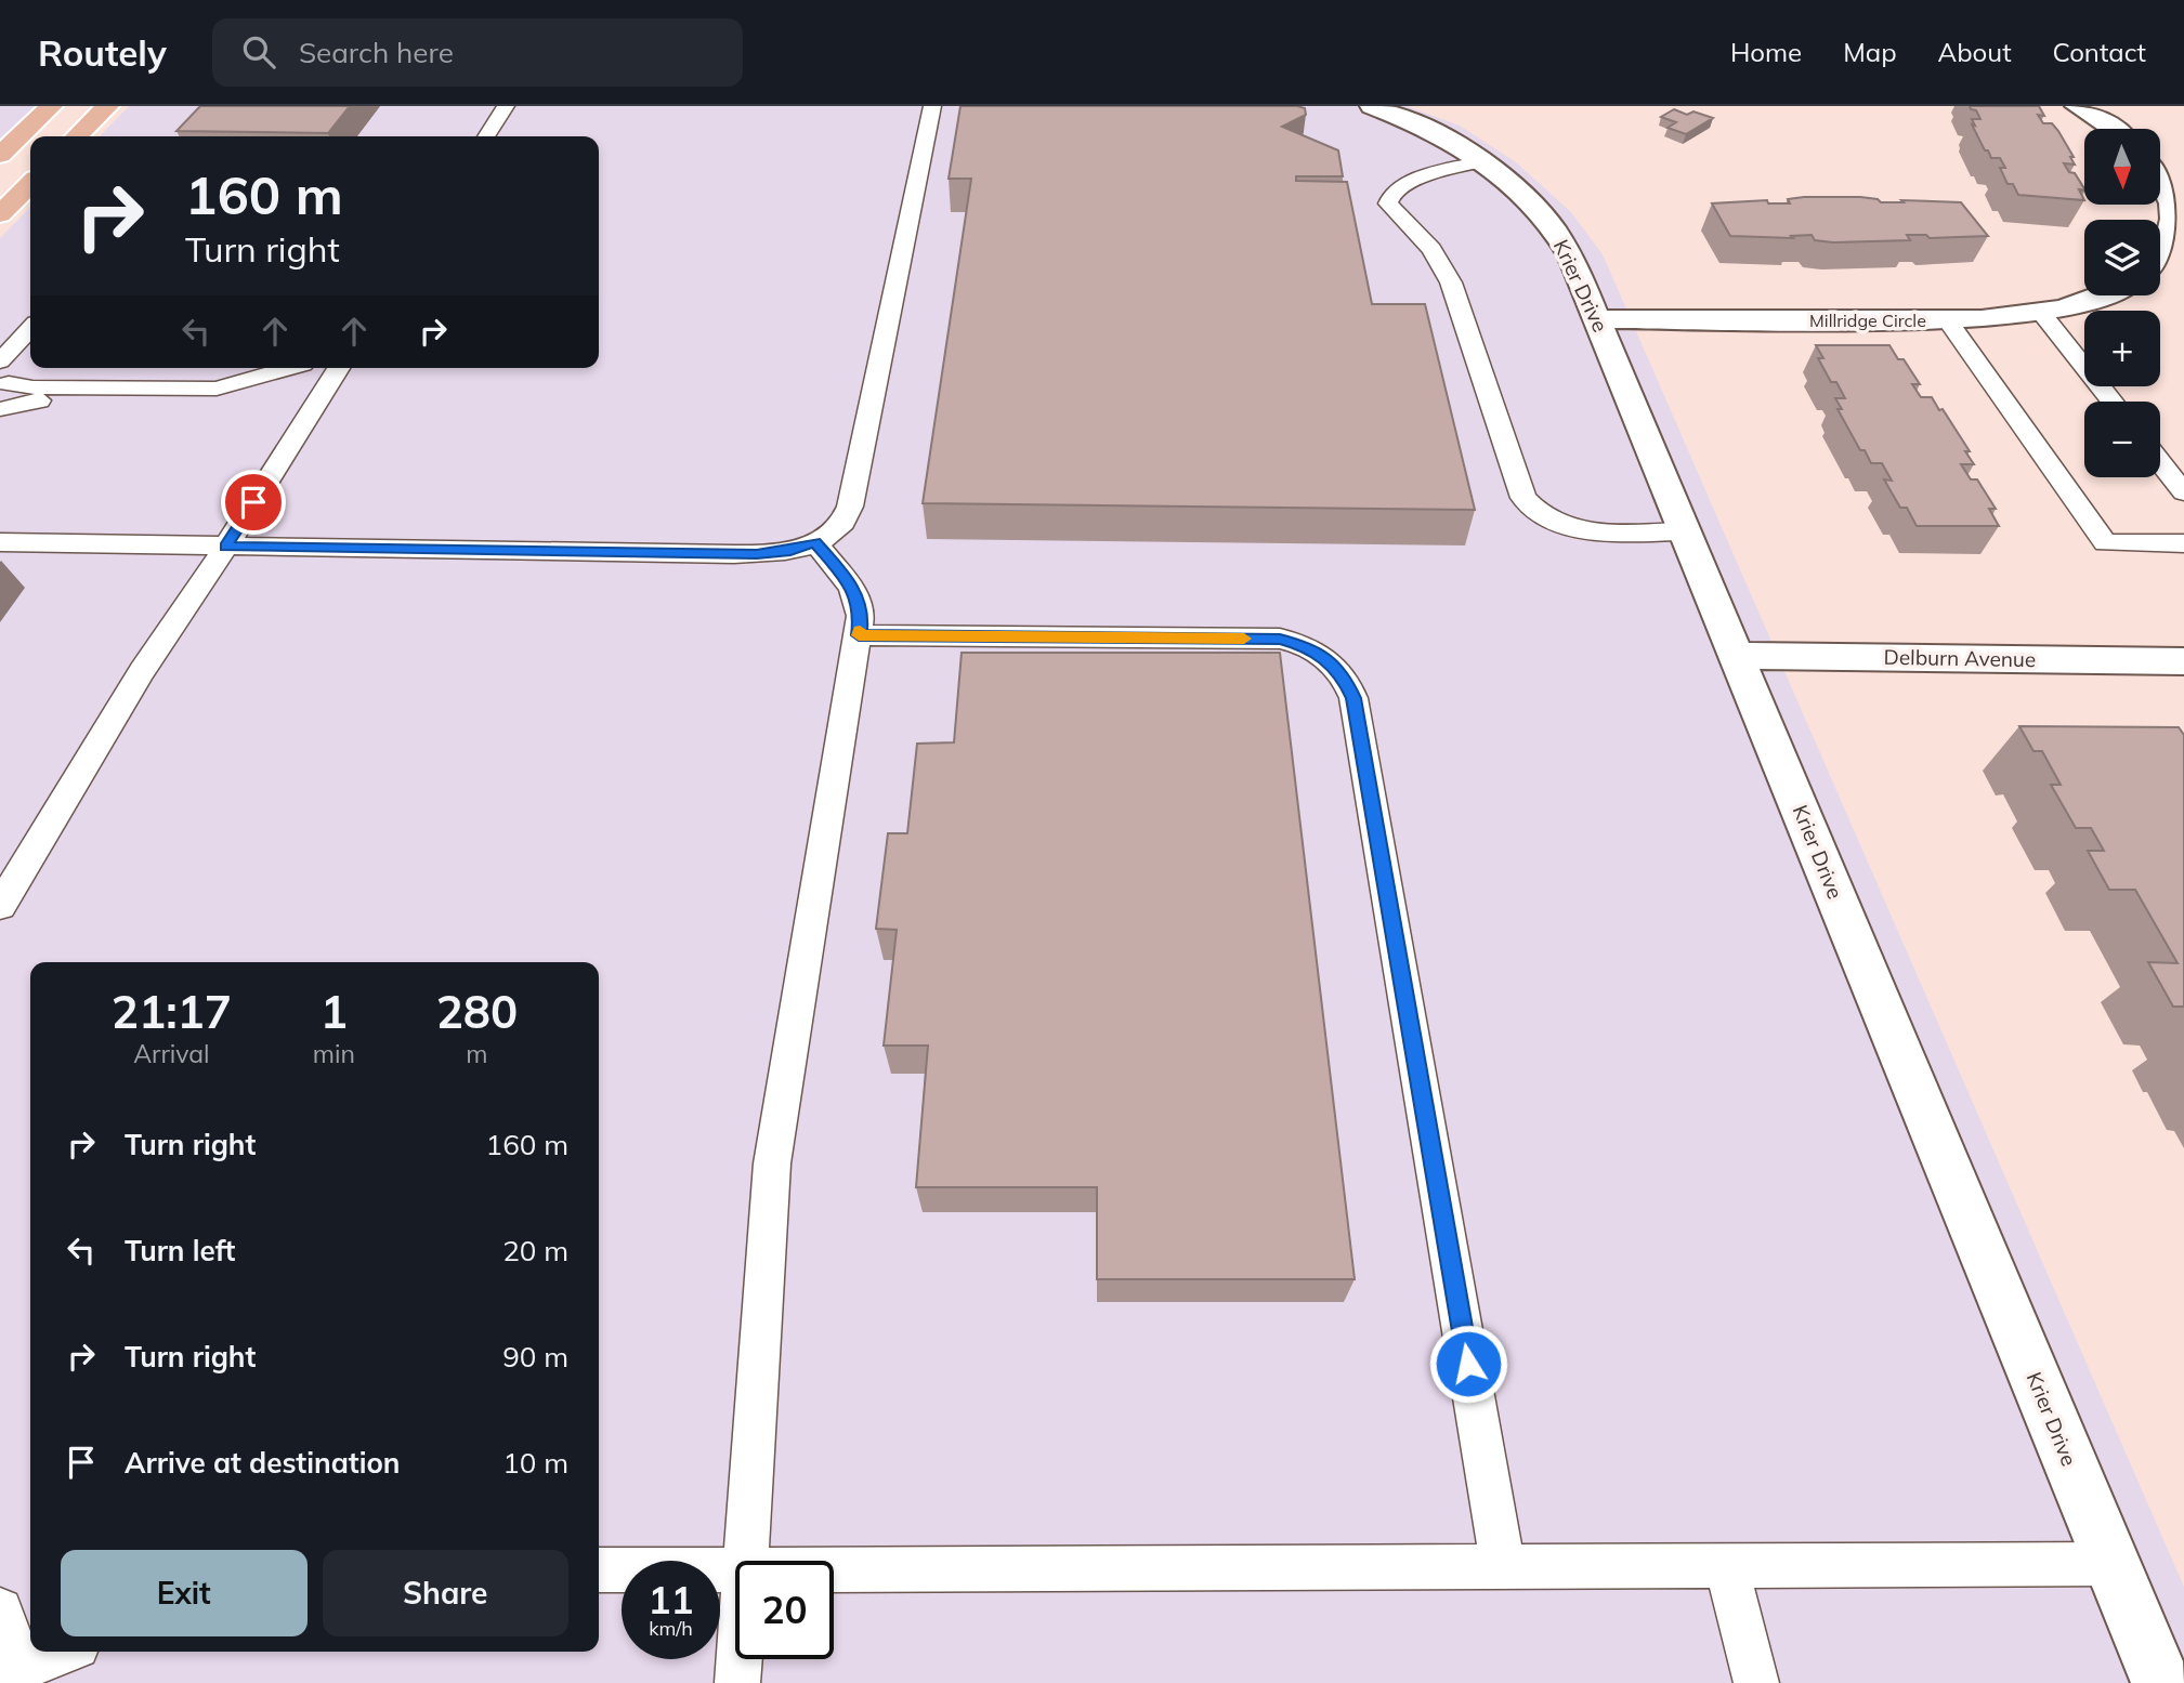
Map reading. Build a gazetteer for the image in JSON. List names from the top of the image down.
{
  "streets": {
    "street": ["Krier Drive", "Millridge Circle", "Delburn Avenue"]
  },
  "crossings": [
    ["Krier Drive", "Millridge Circle"],
    ["Krier Drive", "Delburn Avenue"]
  ],
  "north": "bottom",
  "page": {
    "header": "Routely",
    "search": "Search here",
    "nav": [
      "Home",
      "Map",
      "About",
      "Contact"
    ],
    "map_buttons": ["+", "−"],
    "turn": ["160 m", "Turn right"],
    "eta": [
      "21:17",
      "Arrival",
      "1",
      "min",
      "280",
      "m"
    ],
    "list": [
      {
        "name": "Turn right",
        "value": "160 m"
      },
      {
        "name": "Turn left",
        "value": "20 m"
      },
      {
        "name": "Turn right",
        "value": "90 m"
      },
      {
        "name": "Arrive at destination",
        "value": "10 m"
      }
    ],
    "buttons": ["Exit", "Share"],
    "speed": "11 km/h",
    "limit": "20"
  }
}
